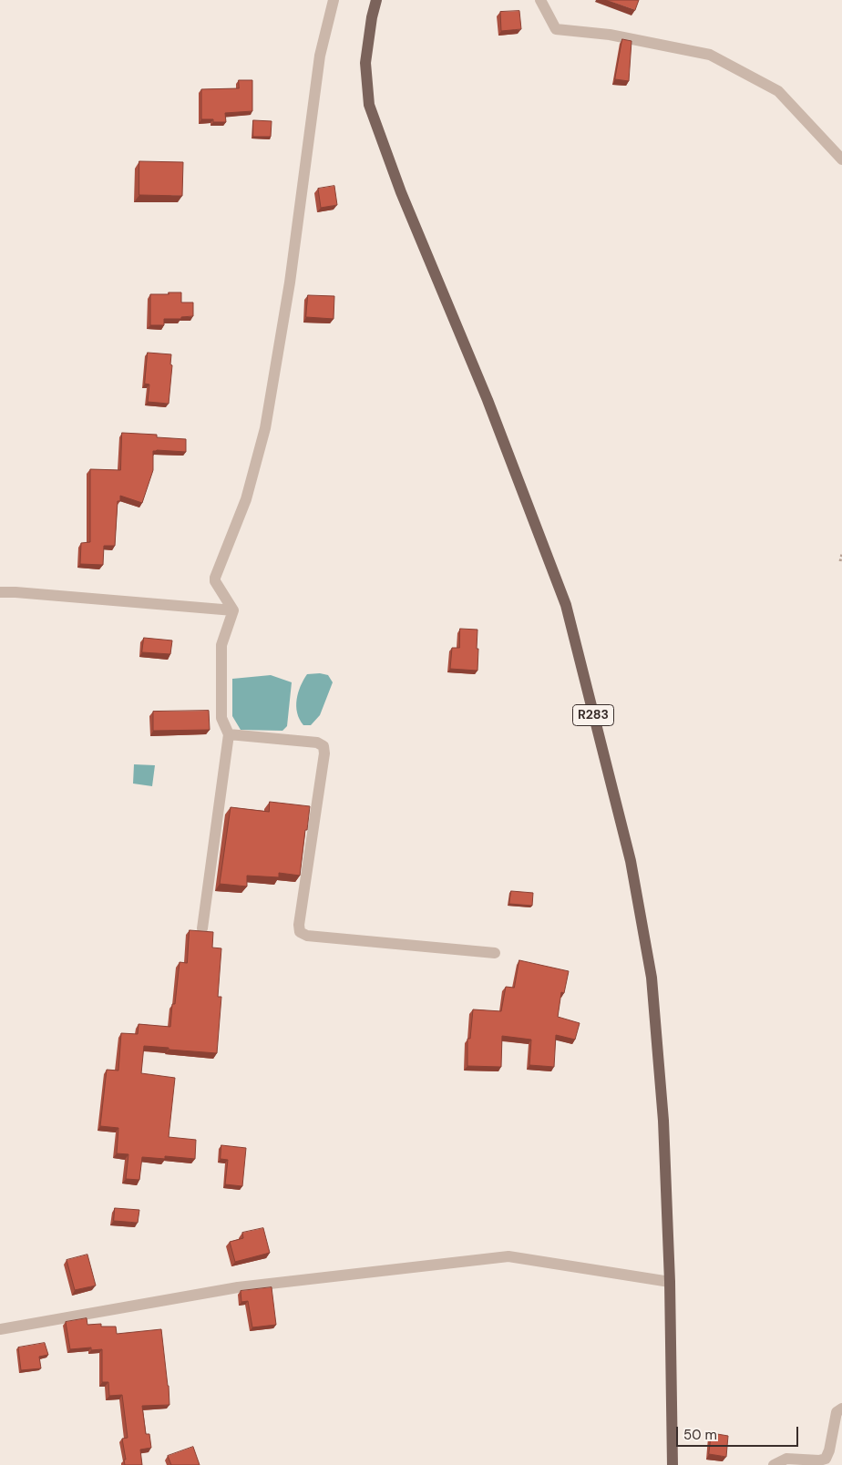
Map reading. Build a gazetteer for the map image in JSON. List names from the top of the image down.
{
  "streets": {
    "main road": ["R283"]
  },
  "scale_bar": "50 m"
}
